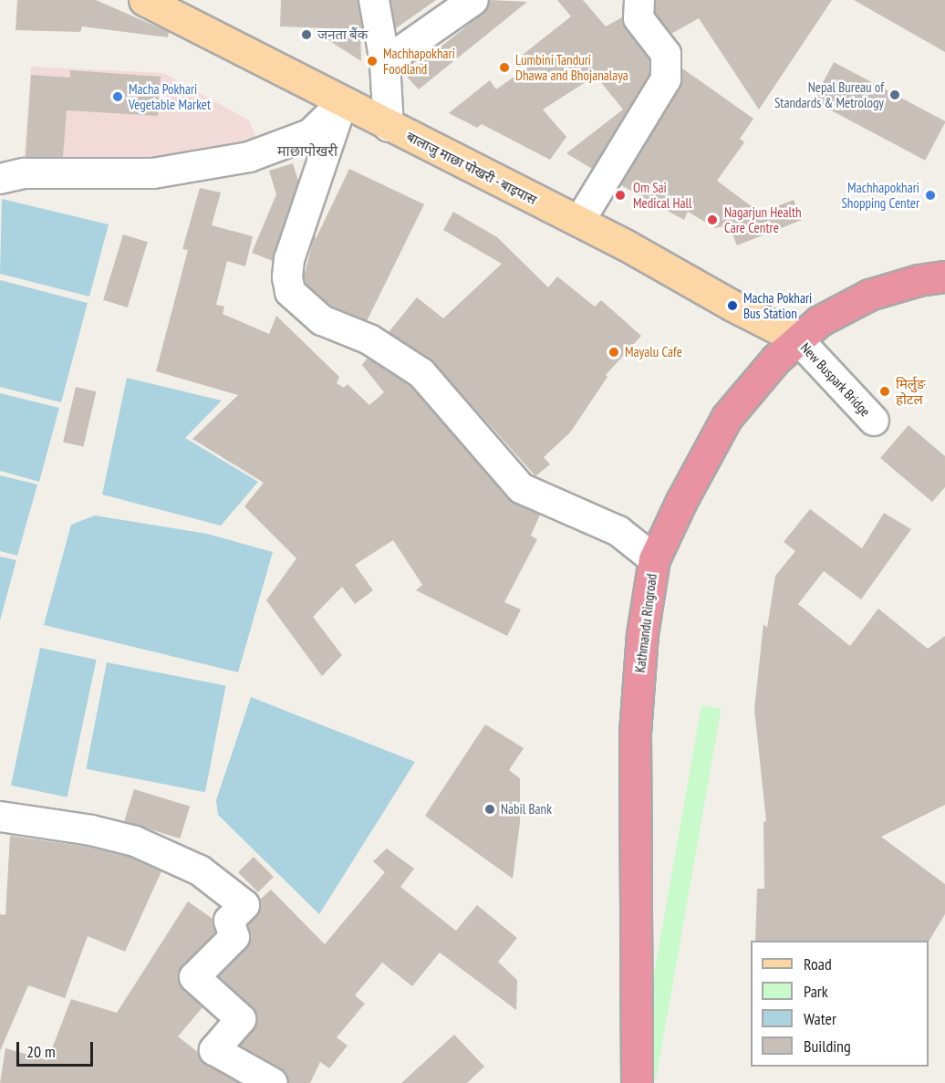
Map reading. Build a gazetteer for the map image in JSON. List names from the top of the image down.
{
  "streets": {
    "highway": ["Kathmandu Ringroad"],
    "main road": ["बालाजु माछा पोखरी - बाइपास"],
    "street": ["New Buspark Bridge"]
  },
  "crossings": [
    ["बालाजु माछा पोखरी - बाइपास", "New Buspark Bridge"],
    ["बालाजु माछा पोखरी - बाइपास", "Kathmandu Ringroad"],
    ["New Buspark Bridge", "Kathmandu Ringroad"]
  ],
  "districts": ["माछापोखरी"],
  "places": [
    "जनता बैंक",
    "Machhapokhari Foodland",
    "Lumbini Tanduri Dhawa and Bhojanalaya",
    "Nepal Bureau of Standards & Metrology",
    "Macha Pokhari Vegetable Market",
    "Om Sai Medical Hall",
    "Machhapokhari Shopping Center",
    "Nagarjun Health Care Centre",
    "Macha Pokhari Bus Station",
    "Mayalu Cafe",
    "मिर्लुङ होटल",
    "Nabil Bank"
  ],
  "legend": [
    "Road",
    "Park",
    "Water",
    "Building"
  ],
  "scale_bar": "20 m"
}
